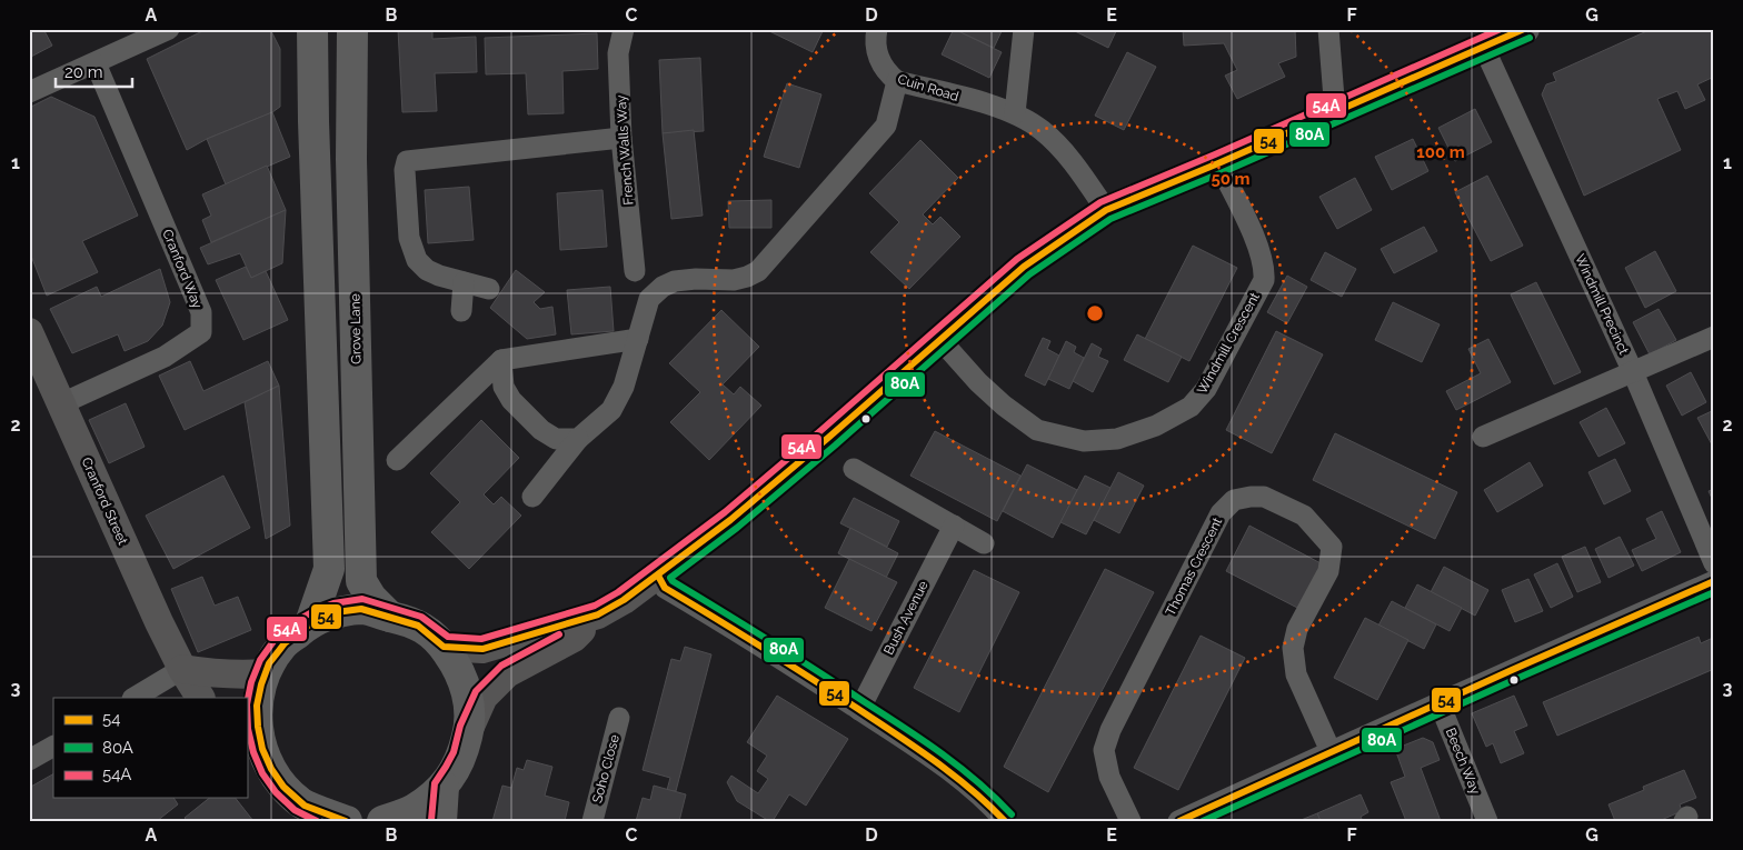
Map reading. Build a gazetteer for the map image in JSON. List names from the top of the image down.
{
  "streets": {
    "main road": ["Grove Lane", "Cranford Street"],
    "street": [
      "Cuin Road",
      "French Walls Way",
      "Cranford Way",
      "Windmill Precinct",
      "Windmill Crescent",
      "Thomas Crescent",
      "Bush Avenue",
      "Beech Way",
      "Soho Close"
    ]
  },
  "crossings": [
    ["Cranford Way", "Cranford Street"]
  ],
  "lines": ["transit line 54", "transit line 54A", "transit line 80A"],
  "legend": ["54", "80A", "54A"],
  "scale_bar": "20 m",
  "grid": {
    "columns": [
      "A",
      "B",
      "C",
      "D",
      "E",
      "F",
      "G"
    ],
    "rows": ["1", "2", "3"]
  },
  "rings": ["100 m", "50 m"]
}
